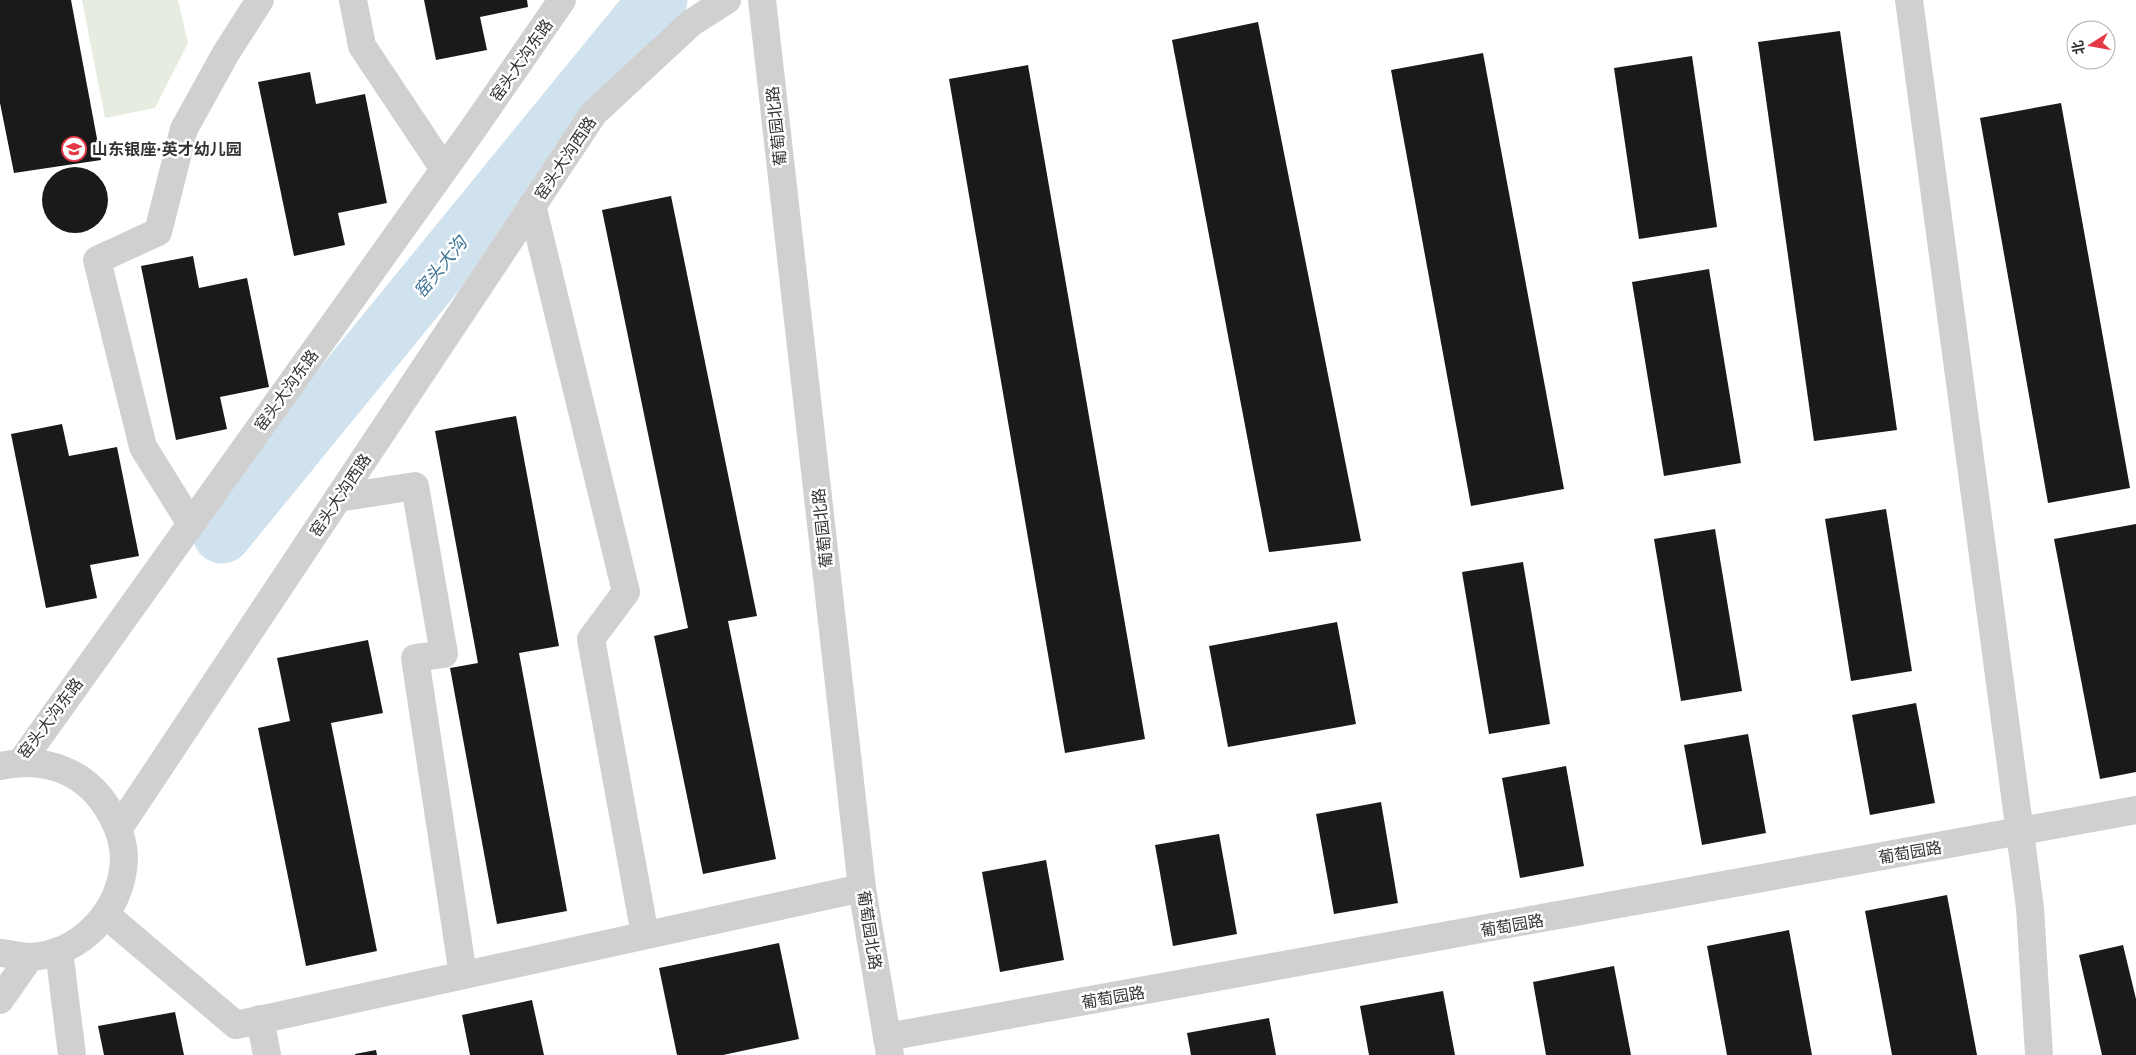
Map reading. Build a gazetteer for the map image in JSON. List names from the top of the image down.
{
  "streets": {
    "street": [
      "窑头大沟东路",
      "葡萄园北路",
      "窑头大沟西路",
      "葡萄园路"
    ]
  },
  "crossings": [
    ["葡萄园北路", "葡萄园路"]
  ],
  "water": ["窑头大沟"],
  "places": {
    "school or university": ["山东银座·英才幼儿园"]
  },
  "north": "left"
}
